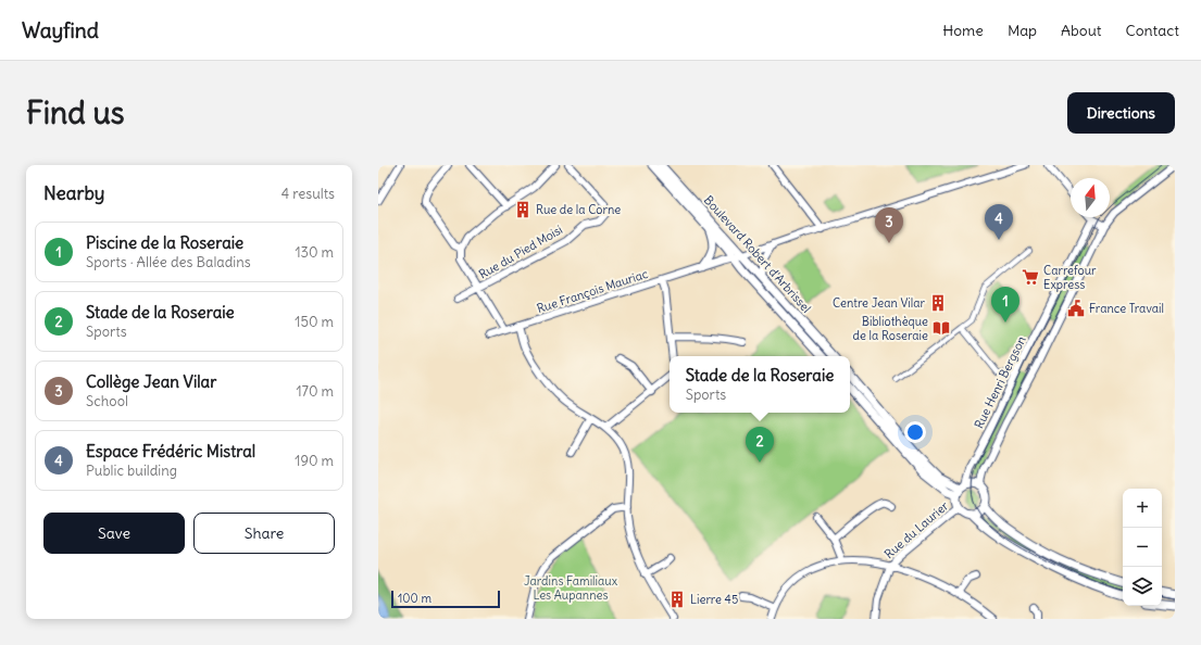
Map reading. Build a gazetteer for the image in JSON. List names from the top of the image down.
{
  "streets": {
    "street": [
      "Rue du Pied Moisi",
      "Boulevard Robert d'Arbrissel",
      "Rue François Mauriac",
      "Rue Henri Bergson",
      "Rue du Laurier"
    ]
  },
  "crossings": [
    ["Boulevard Robert d'Arbrissel", "Rue François Mauriac"],
    ["Rue Henri Bergson", "Rue du Laurier"]
  ],
  "parks": ["Jardins Familiaux Les Aupannes"],
  "places": {
    "building": ["Rue de la Corne", "Centre Jean Vilar", "Lierre 45"],
    "supermarket": ["Carrefour Express"],
    "public building": ["France Travail"],
    "library": ["Bibliothèque de la Roseraie"]
  },
  "scale_bar": "100 m",
  "north": "top",
  "page": {
    "header": "Wayfind",
    "nav": [
      "Home",
      "Map",
      "About",
      "Contact"
    ],
    "buttons": [
      "Directions",
      ["Save", "Share"]
    ],
    "title": "Find us",
    "heading": ["Nearby", "4 results"],
    "pins": [
      "4",
      "3",
      "1",
      "2"
    ],
    "list": [
      {
        "mark": "1",
        "name": "Piscine de la Roseraie",
        "note": "Sports · Allée des Baladins",
        "value": "130 m"
      },
      {
        "mark": "2",
        "name": "Stade de la Roseraie",
        "note": "Sports",
        "value": "150 m"
      },
      {
        "mark": "3",
        "name": "Collège Jean Vilar",
        "note": "School",
        "value": "170 m"
      },
      {
        "mark": "4",
        "name": "Espace Frédéric Mistral",
        "note": "Public building",
        "value": "190 m"
      }
    ],
    "popup": ["Stade de la Roseraie", "Sports"],
    "map_buttons": ["+", "−"],
    "scale": "100 m"
  }
}
